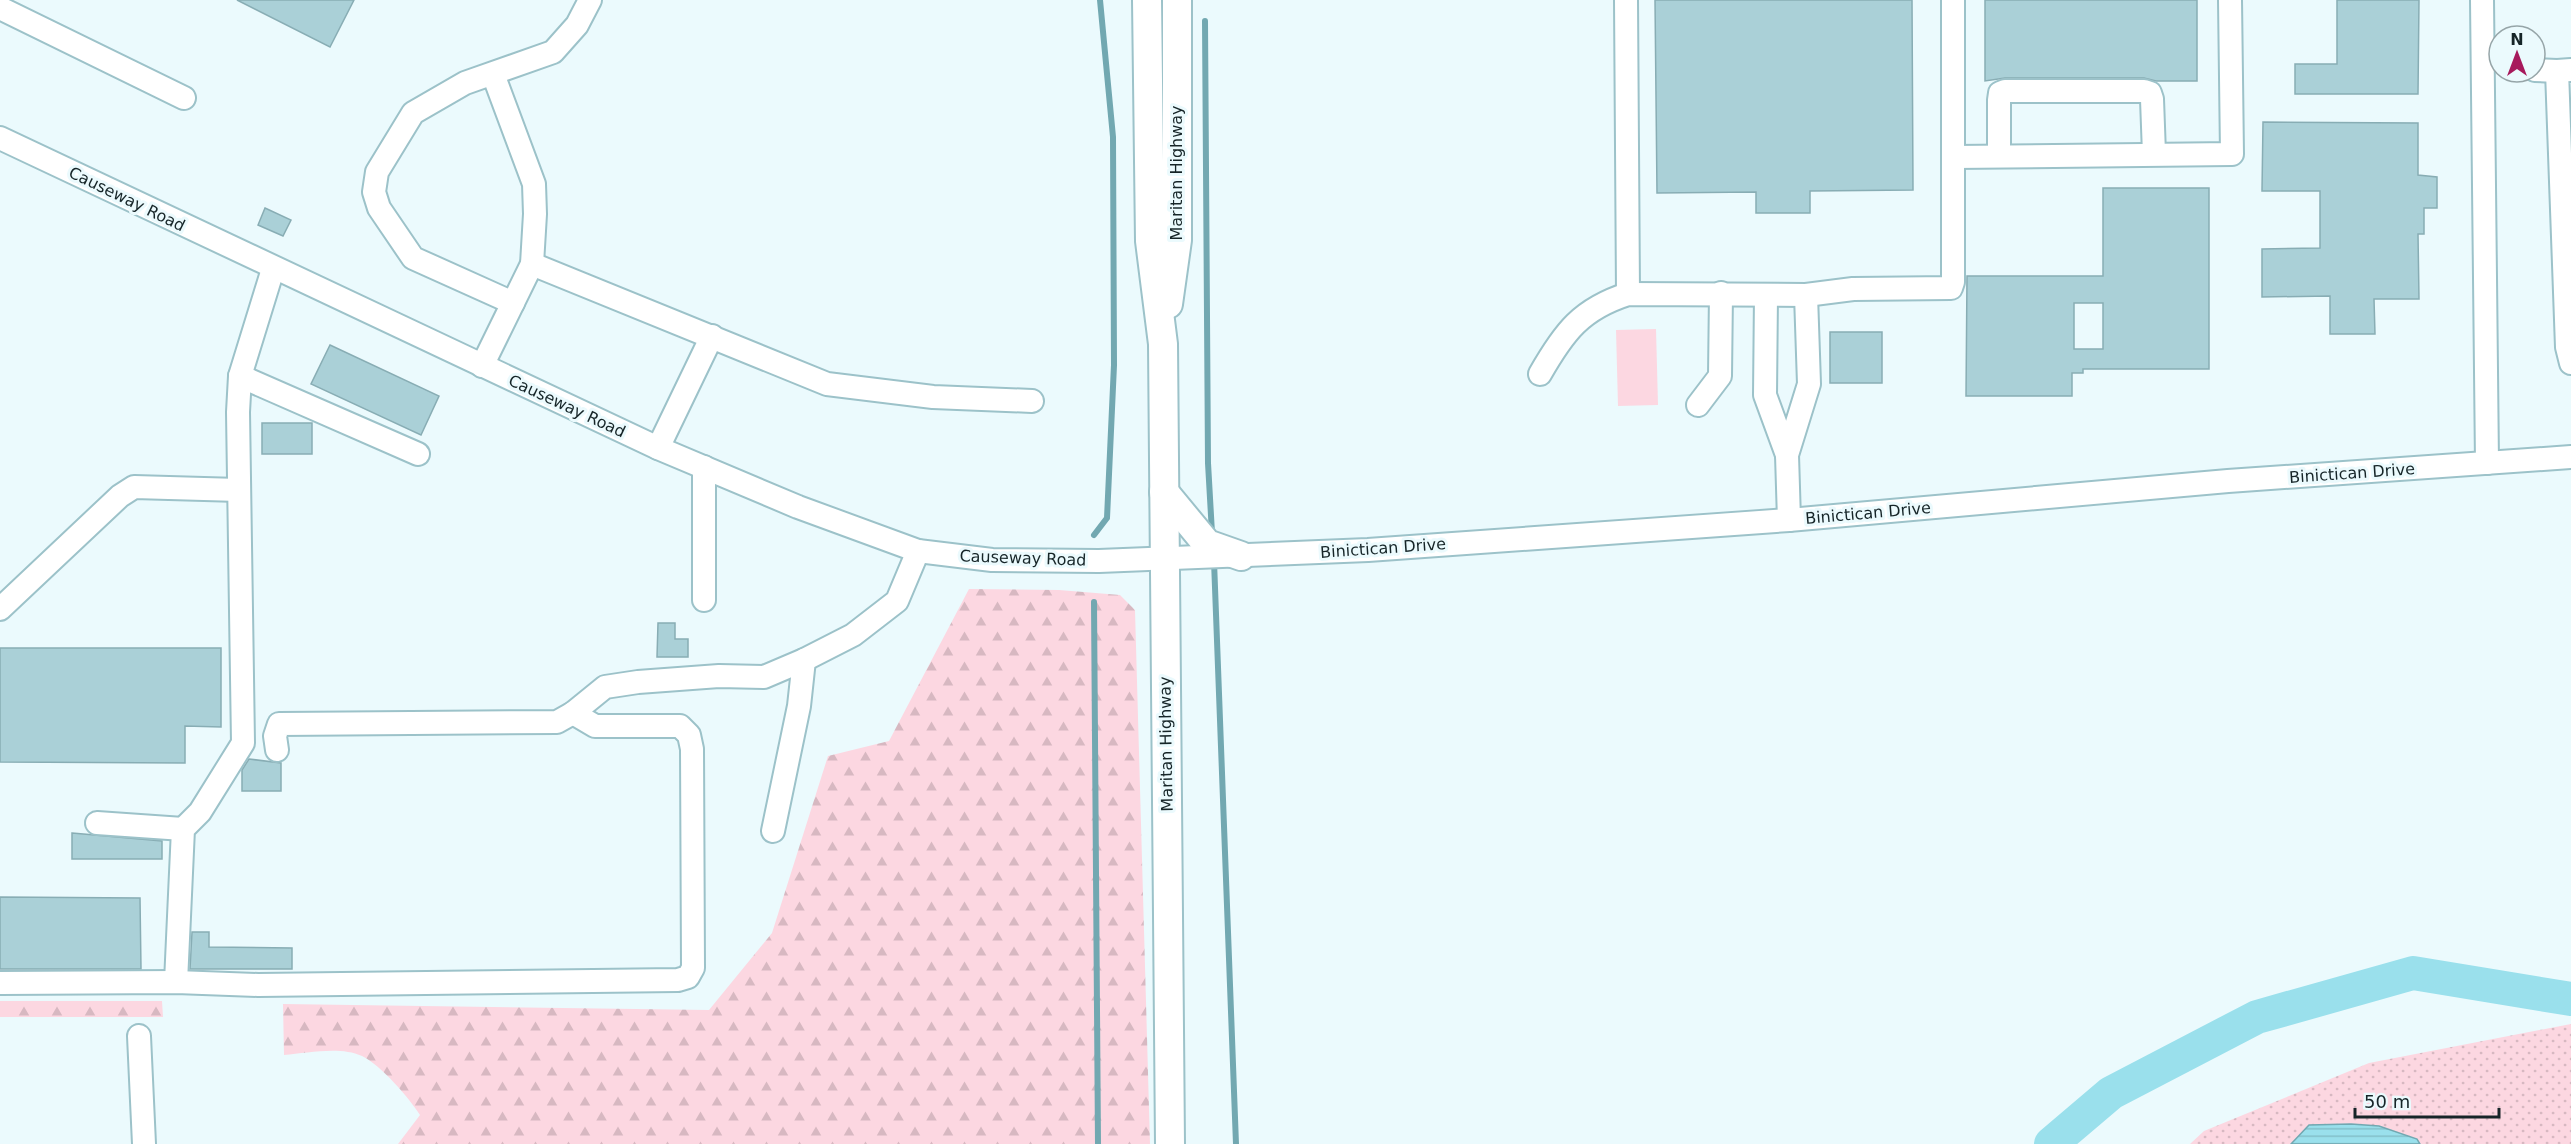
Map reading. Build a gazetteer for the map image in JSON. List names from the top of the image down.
{
  "streets": {
    "main road": ["Maritan Highway"],
    "street": ["Causeway Road", "Binictican Drive"]
  },
  "crossings": [
    ["Maritan Highway", "Causeway Road"],
    ["Maritan Highway", "Binictican Drive"],
    ["Causeway Road", "Binictican Drive"]
  ],
  "scale_bar": "50 m",
  "north": "top"
}
